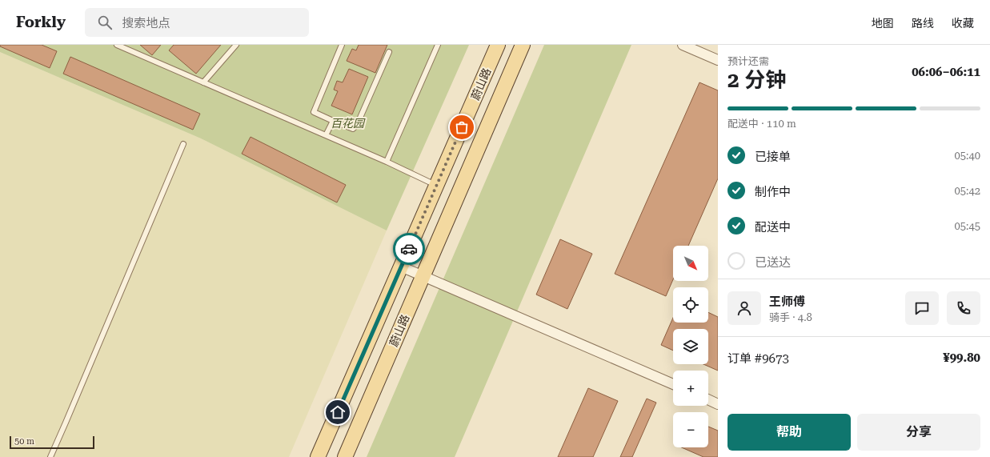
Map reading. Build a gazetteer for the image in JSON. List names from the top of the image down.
{
  "streets": {
    "main road": ["蔚山路"]
  },
  "parks": ["百花园"],
  "scale_bar": "50 m",
  "north": "bottom right",
  "page": {
    "header": "Forkly",
    "search": "搜索地点",
    "nav": ["地图", "路线", "收藏"],
    "heading": ["2 分钟", "预计还需", "06:06–06:11"],
    "panel": [
      "王师傅",
      "骑手 · 4.8",
      "订单 #9673",
      "¥99.80"
    ],
    "bar": "配送中 · 110 m",
    "list": [
      ["已接单", "05:40"],
      ["制作中", "05:42"],
      ["配送中", "05:45"],
      "已送达"
    ],
    "map_buttons": ["+", "−"],
    "buttons": ["帮助", "分享"],
    "scale": "50 m"
  }
}
